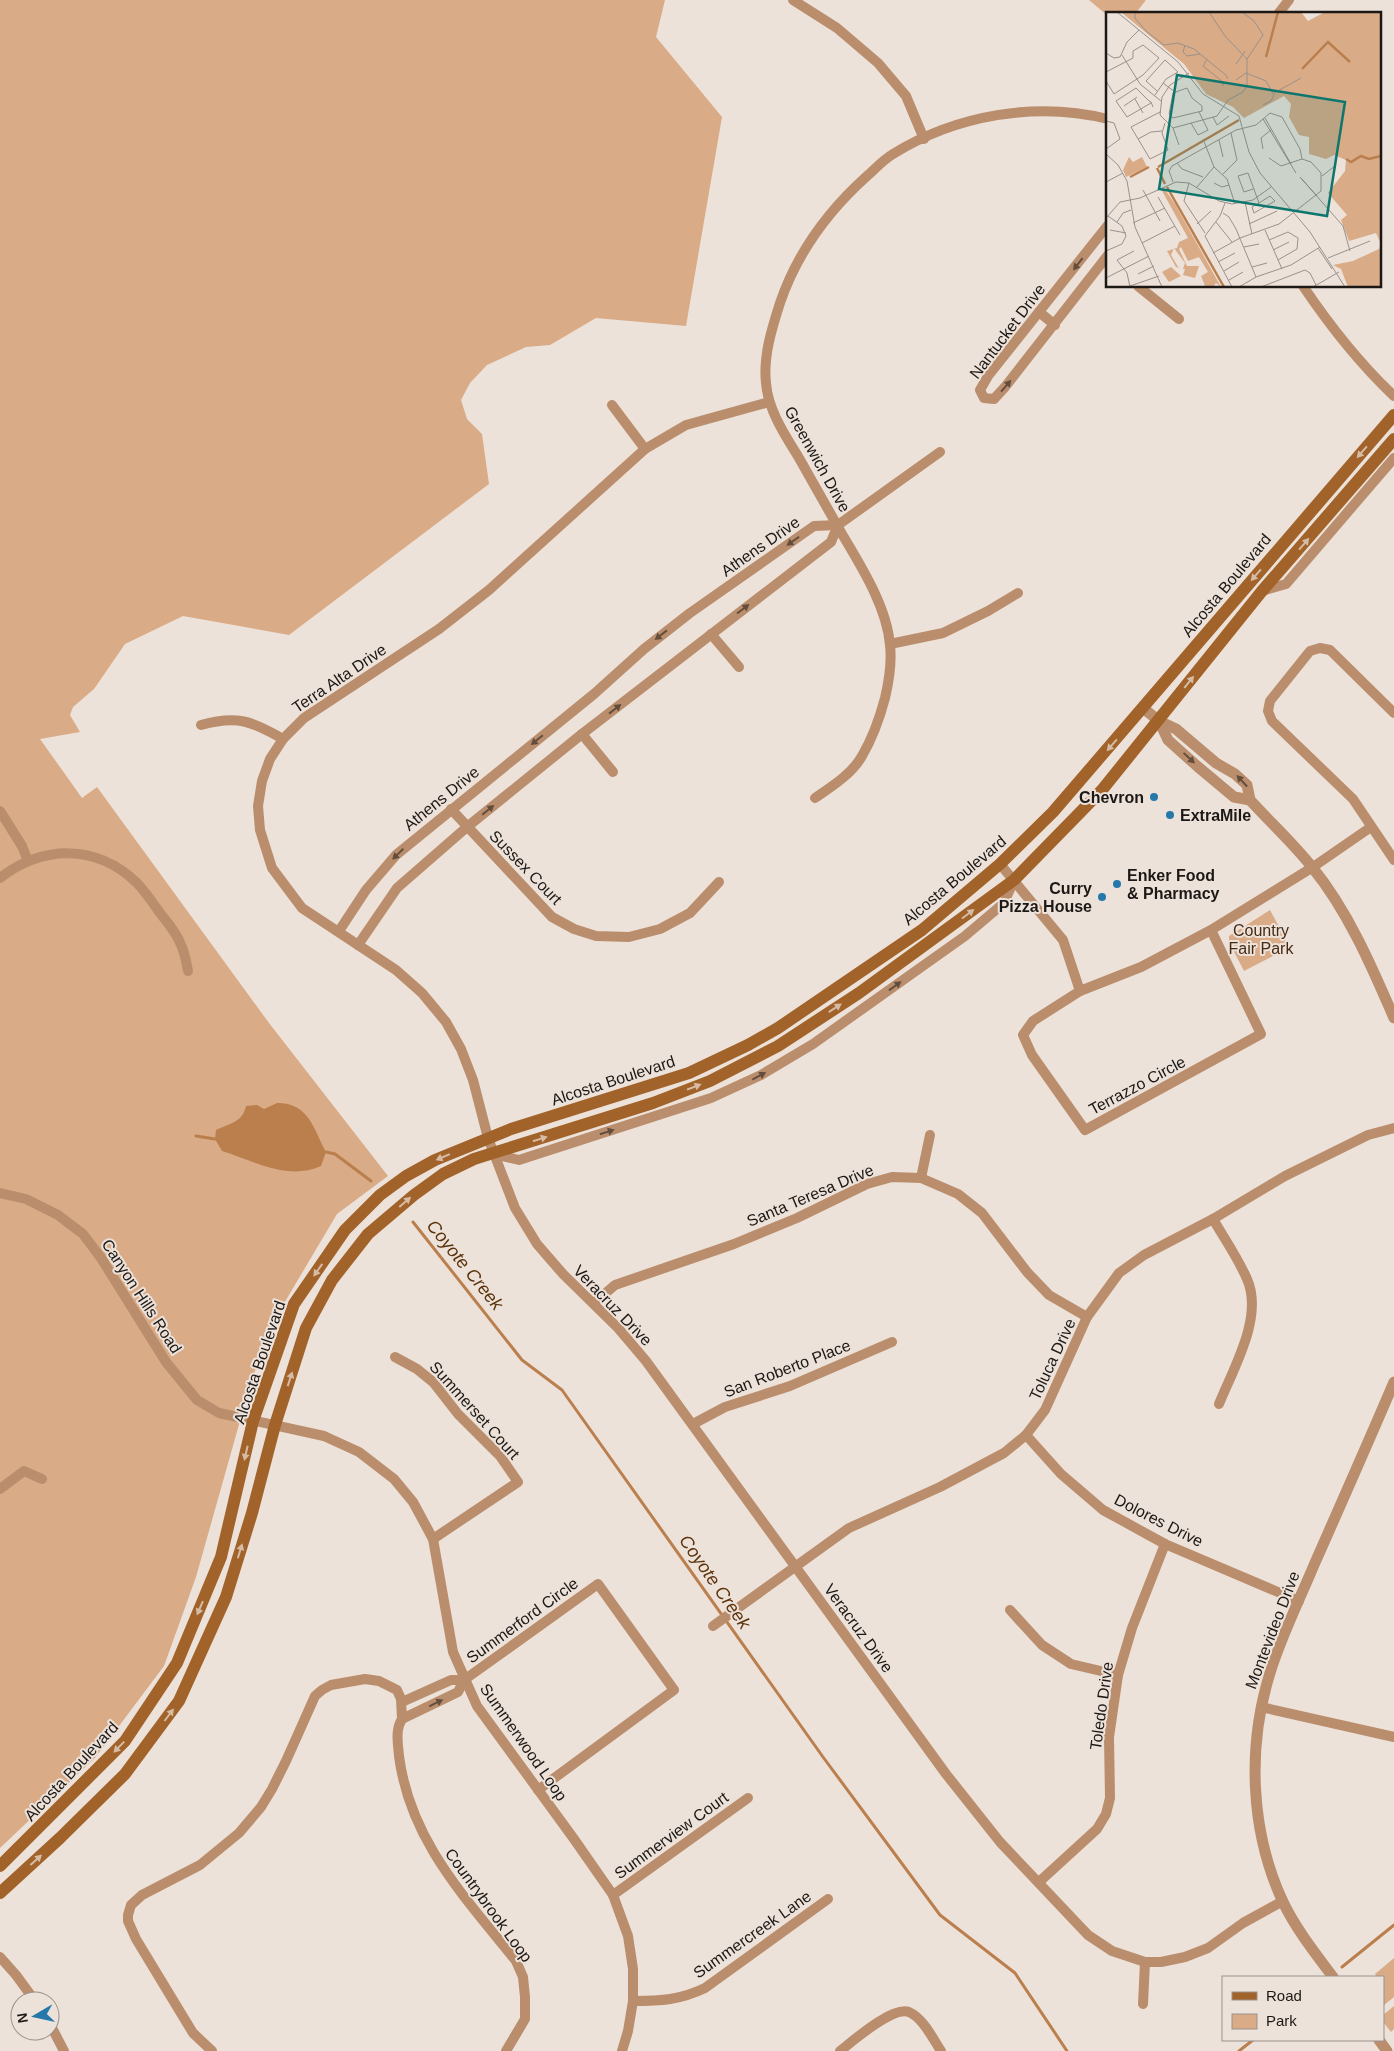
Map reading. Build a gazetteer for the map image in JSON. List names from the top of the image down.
{
  "streets": {
    "main road": ["Alcosta Boulevard"],
    "street": [
      "Nantucket Drive",
      "Greenwich Drive",
      "Athens Drive",
      "Terra Alta Drive",
      "Sussex Court",
      "Terrazzo Circle",
      "Santa Teresa Drive",
      "Canyon Hills Road",
      "Veracruz Drive",
      "Toluca Drive",
      "San Roberto Place",
      "Summerset Court",
      "Dolores Drive",
      "Summerford Circle",
      "Montevideo Drive",
      "Toledo Drive",
      "Summerwood Loop",
      "Summerview Court",
      "Countrybrook Loop",
      "Summercreek Lane"
    ]
  },
  "crossings": [
    ["Greenwich Drive", "Athens Drive"],
    ["Greenwich Drive", "Terra Alta Drive"],
    ["Athens Drive", "Terra Alta Drive"],
    ["Athens Drive", "Sussex Court"],
    ["Alcosta Boulevard", "Terra Alta Drive"],
    ["Alcosta Boulevard", "Canyon Hills Road"],
    ["Alcosta Boulevard", "Veracruz Drive"],
    ["Alcosta Boulevard", "Summerwood Loop"],
    ["Terra Alta Drive", "Veracruz Drive"],
    ["Santa Teresa Drive", "Veracruz Drive"],
    ["Santa Teresa Drive", "Toluca Drive"],
    ["Canyon Hills Road", "Summerwood Loop"],
    ["Veracruz Drive", "Toluca Drive"],
    ["Veracruz Drive", "San Roberto Place"],
    ["Veracruz Drive", "Montevideo Drive"],
    ["Veracruz Drive", "Toledo Drive"],
    ["Toluca Drive", "Dolores Drive"],
    ["Summerset Court", "Summerwood Loop"],
    ["Dolores Drive", "Montevideo Drive"],
    ["Dolores Drive", "Toledo Drive"],
    ["Summerford Circle", "Summerwood Loop"],
    ["Summerwood Loop", "Summerview Court"],
    ["Summerwood Loop", "Summercreek Lane"]
  ],
  "water": ["Coyote Creek"],
  "parks": ["Country Fair Park"],
  "places": [
    "Chevron",
    "ExtraMile",
    "Enker Food & Pharmacy",
    "Curry Pizza House"
  ],
  "legend": ["Road", "Park"],
  "north": "left"
}
